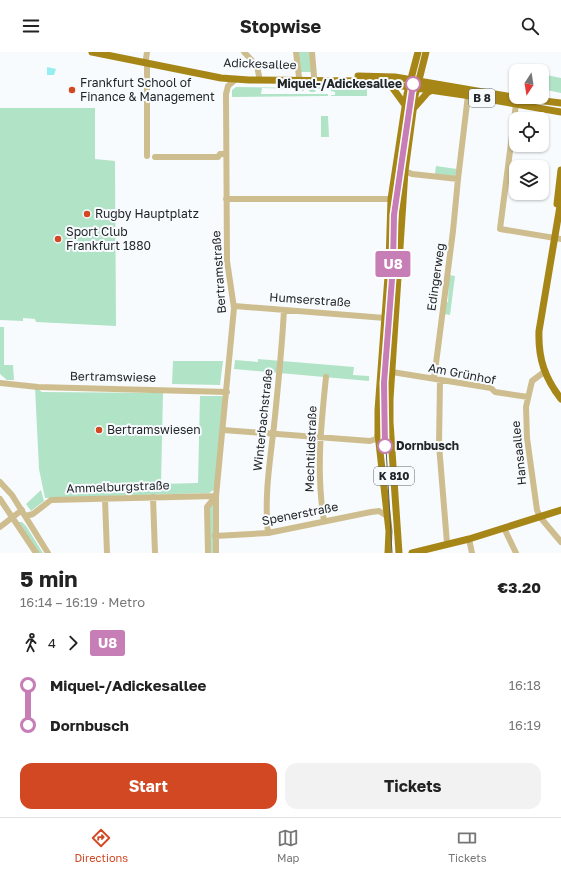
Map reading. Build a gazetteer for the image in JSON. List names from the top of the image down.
{
  "streets": {
    "main road": ["Adickesallee", "B 8", "K 810"],
    "street": [
      "Bertramstraße",
      "Edingerweg",
      "Humserstraße",
      "Am Grünhof",
      "Bertramswiese",
      "Winterbachstraße",
      "Mechtildstraße",
      "Hansaallee",
      "Ammelburgstraße",
      "Spenerstraße"
    ]
  },
  "crossings": [
    ["Adickesallee", "B 8"],
    ["Adickesallee", "Bertramstraße"],
    ["Adickesallee", "K 810"],
    ["B 8", "Edingerweg"],
    ["B 8", "K 810"],
    ["Bertramstraße", "Humserstraße"],
    ["Bertramstraße", "Bertramswiese"],
    ["Bertramstraße", "Ammelburgstraße"],
    ["Bertramstraße", "Spenerstraße"],
    ["Edingerweg", "Am Grünhof"],
    ["Humserstraße", "Winterbachstraße"],
    ["Humserstraße", "K 810"],
    ["Am Grünhof", "Hansaallee"],
    ["Am Grünhof", "K 810"],
    ["Winterbachstraße", "Spenerstraße"],
    ["Mechtildstraße", "Spenerstraße"],
    ["K 810", "Spenerstraße"]
  ],
  "places": [
    "Miquel-/Adickesallee",
    "Frankfurt School of Finance & Management",
    "Rugby Hauptplatz",
    "Sport Club Frankfurt 1880",
    "Bertramswiesen",
    "Dornbusch"
  ],
  "lines": ["metro line U8"],
  "north": "bottom",
  "page": {
    "header": "Stopwise",
    "on_map": "U8",
    "heading": ["5 min", "16:14 – 16:19 · Metro", "€3.20"],
    "legs": ["4", "U8"],
    "list": [
      {
        "name": "Miquel-/Adickesallee",
        "value": "16:18"
      },
      {
        "name": "Dornbusch",
        "value": "16:19"
      }
    ],
    "buttons": ["Start", "Tickets"],
    "tabs": ["Directions", "Map", "Tickets"]
  }
}
